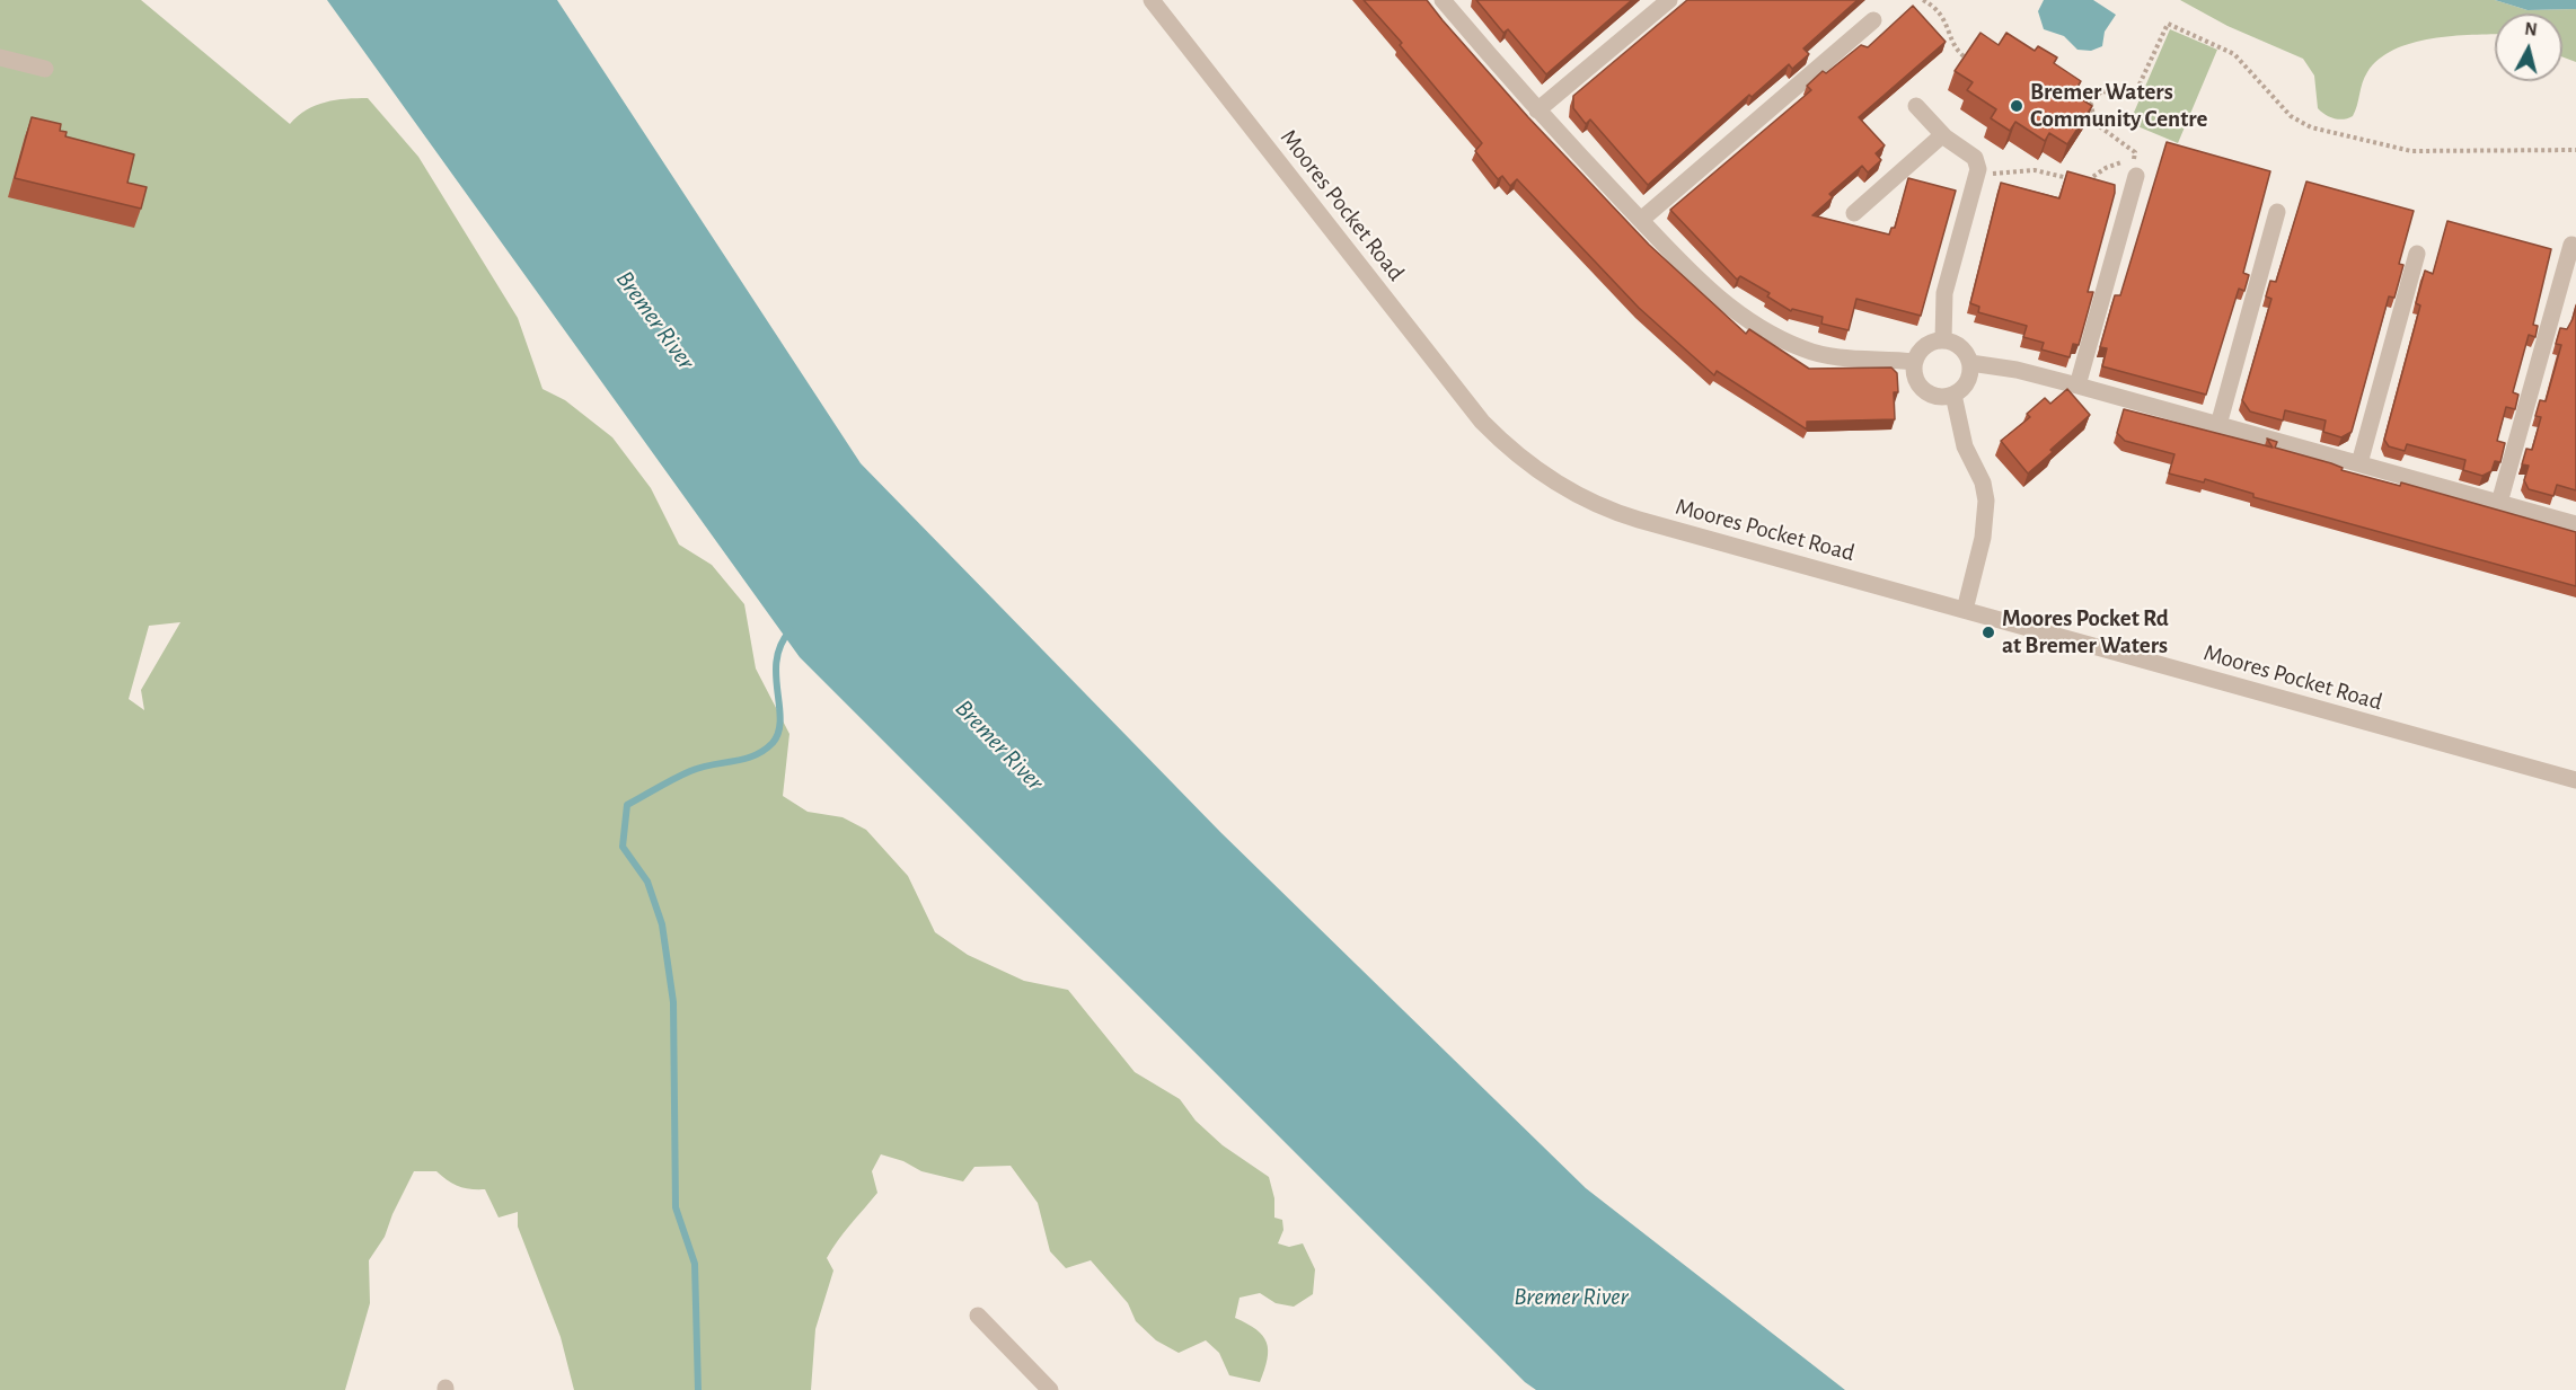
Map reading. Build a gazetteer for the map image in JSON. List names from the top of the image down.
{
  "streets": {
    "street": ["Moores Pocket Road"]
  },
  "water": ["Bremer River"],
  "places": ["Bremer Waters Community Centre", "Moores Pocket Rd at Bremer Waters"],
  "north": "top"
}
